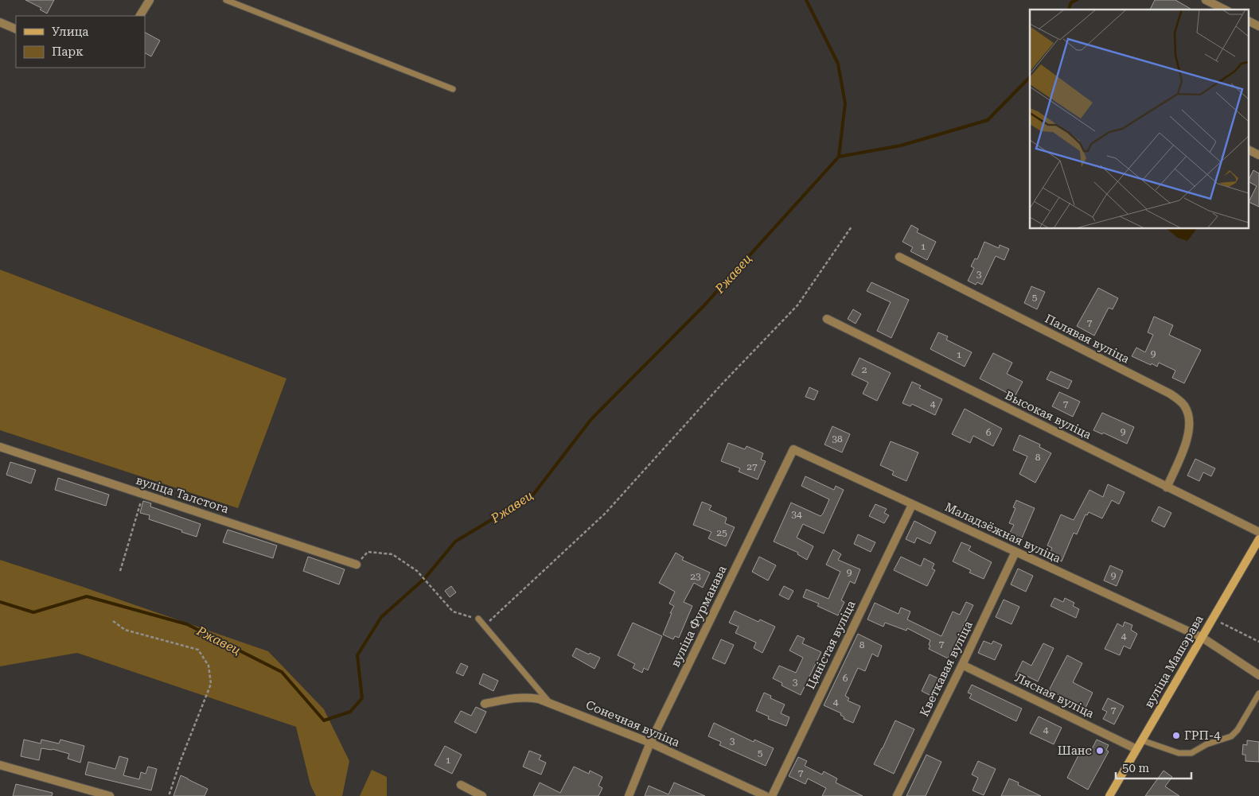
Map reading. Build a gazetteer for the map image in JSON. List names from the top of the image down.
{
  "streets": {
    "main road": ["вуліца Машэрава"],
    "street": [
      "Палявая вуліца",
      "Высокая вуліца",
      "вуліца Талстога",
      "Маладзёжная вуліца",
      "вуліца Фурманава",
      "Цяністая вуліца",
      "Кветкавая вуліца",
      "Лясная вуліца",
      "Сонечная вуліца"
    ]
  },
  "crossings": [
    ["Палявая вуліца", "Высокая вуліца"],
    ["Маладзёжная вуліца", "вуліца Фурманава"],
    ["Маладзёжная вуліца", "Цяністая вуліца"],
    ["Маладзёжная вуліца", "вуліца Машэрава"],
    ["Маладзёжная вуліца", "Кветкавая вуліца"],
    ["вуліца Фурманава", "Сонечная вуліца"],
    ["вуліца Машэрава", "Лясная вуліца"],
    ["Кветкавая вуліца", "Лясная вуліца"]
  ],
  "water": ["Ржавец"],
  "places": ["ГРП-4", "Шанс"],
  "house_numbers": [
    "1",
    "3",
    "5",
    "7",
    "9",
    "1",
    "2",
    "4",
    "7",
    "9",
    "6",
    "38",
    "8",
    "27",
    "34",
    "25",
    "9",
    "9",
    "23",
    "4",
    "7",
    "8",
    "6",
    "3",
    "4",
    "7",
    "4",
    "3",
    "5",
    "1",
    "7"
  ],
  "legend": ["Улица", "Парк"],
  "scale_bar": "50 m"
}
